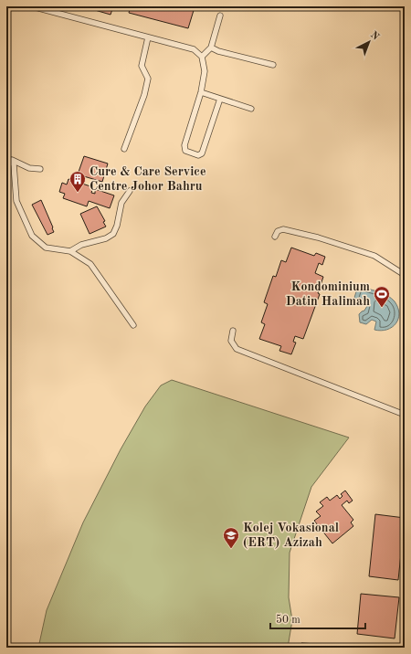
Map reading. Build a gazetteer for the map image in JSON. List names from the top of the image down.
{
  "places": {
    "building": ["Cure & Care Service Centre Johor Bahru"],
    "sports": ["Kondominium Datin Halimah"],
    "school or university": ["Kolej Vokasional (ERT) Azizah"]
  },
  "scale_bar": "50 m",
  "north": "top right"
}
